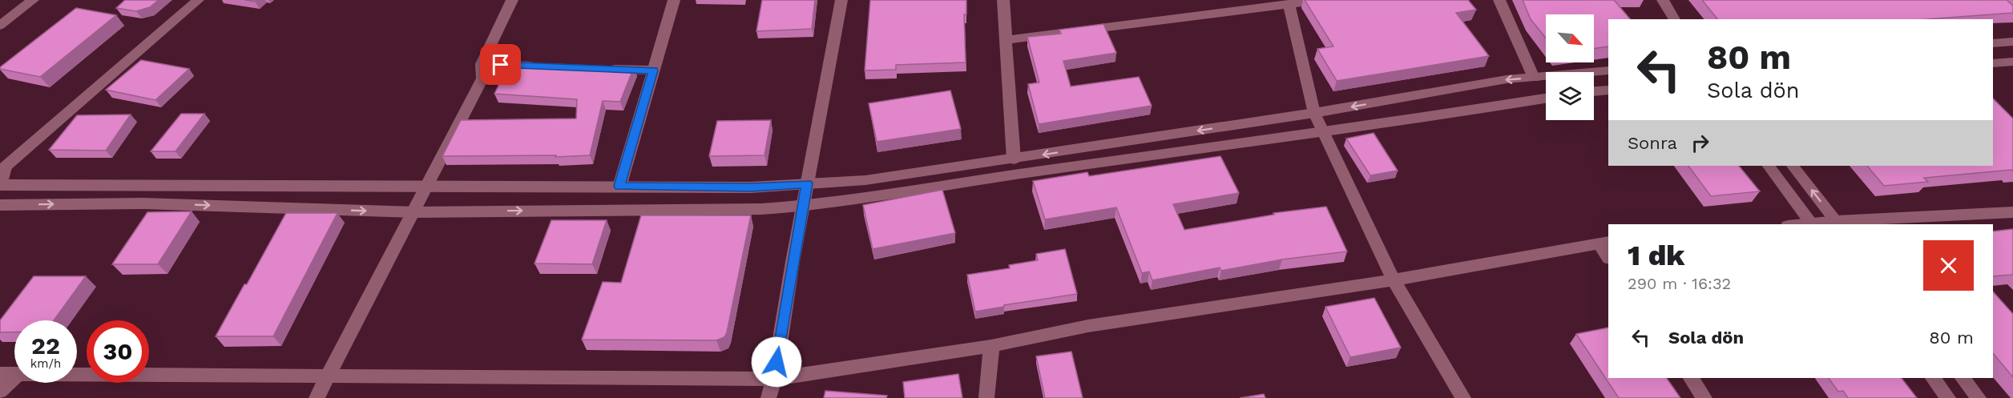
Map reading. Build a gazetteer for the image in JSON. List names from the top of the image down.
{
  "north": "bottom right",
  "page": {
    "turn": ["80 m", "Sola dön"],
    "then": "Sonra",
    "heading": ["1 dk", "290 m · 16:32"],
    "list": [
      {
        "name": "Sola dön",
        "value": "80 m"
      }
    ],
    "speed": "22 km/h",
    "limit": "30"
  }
}
